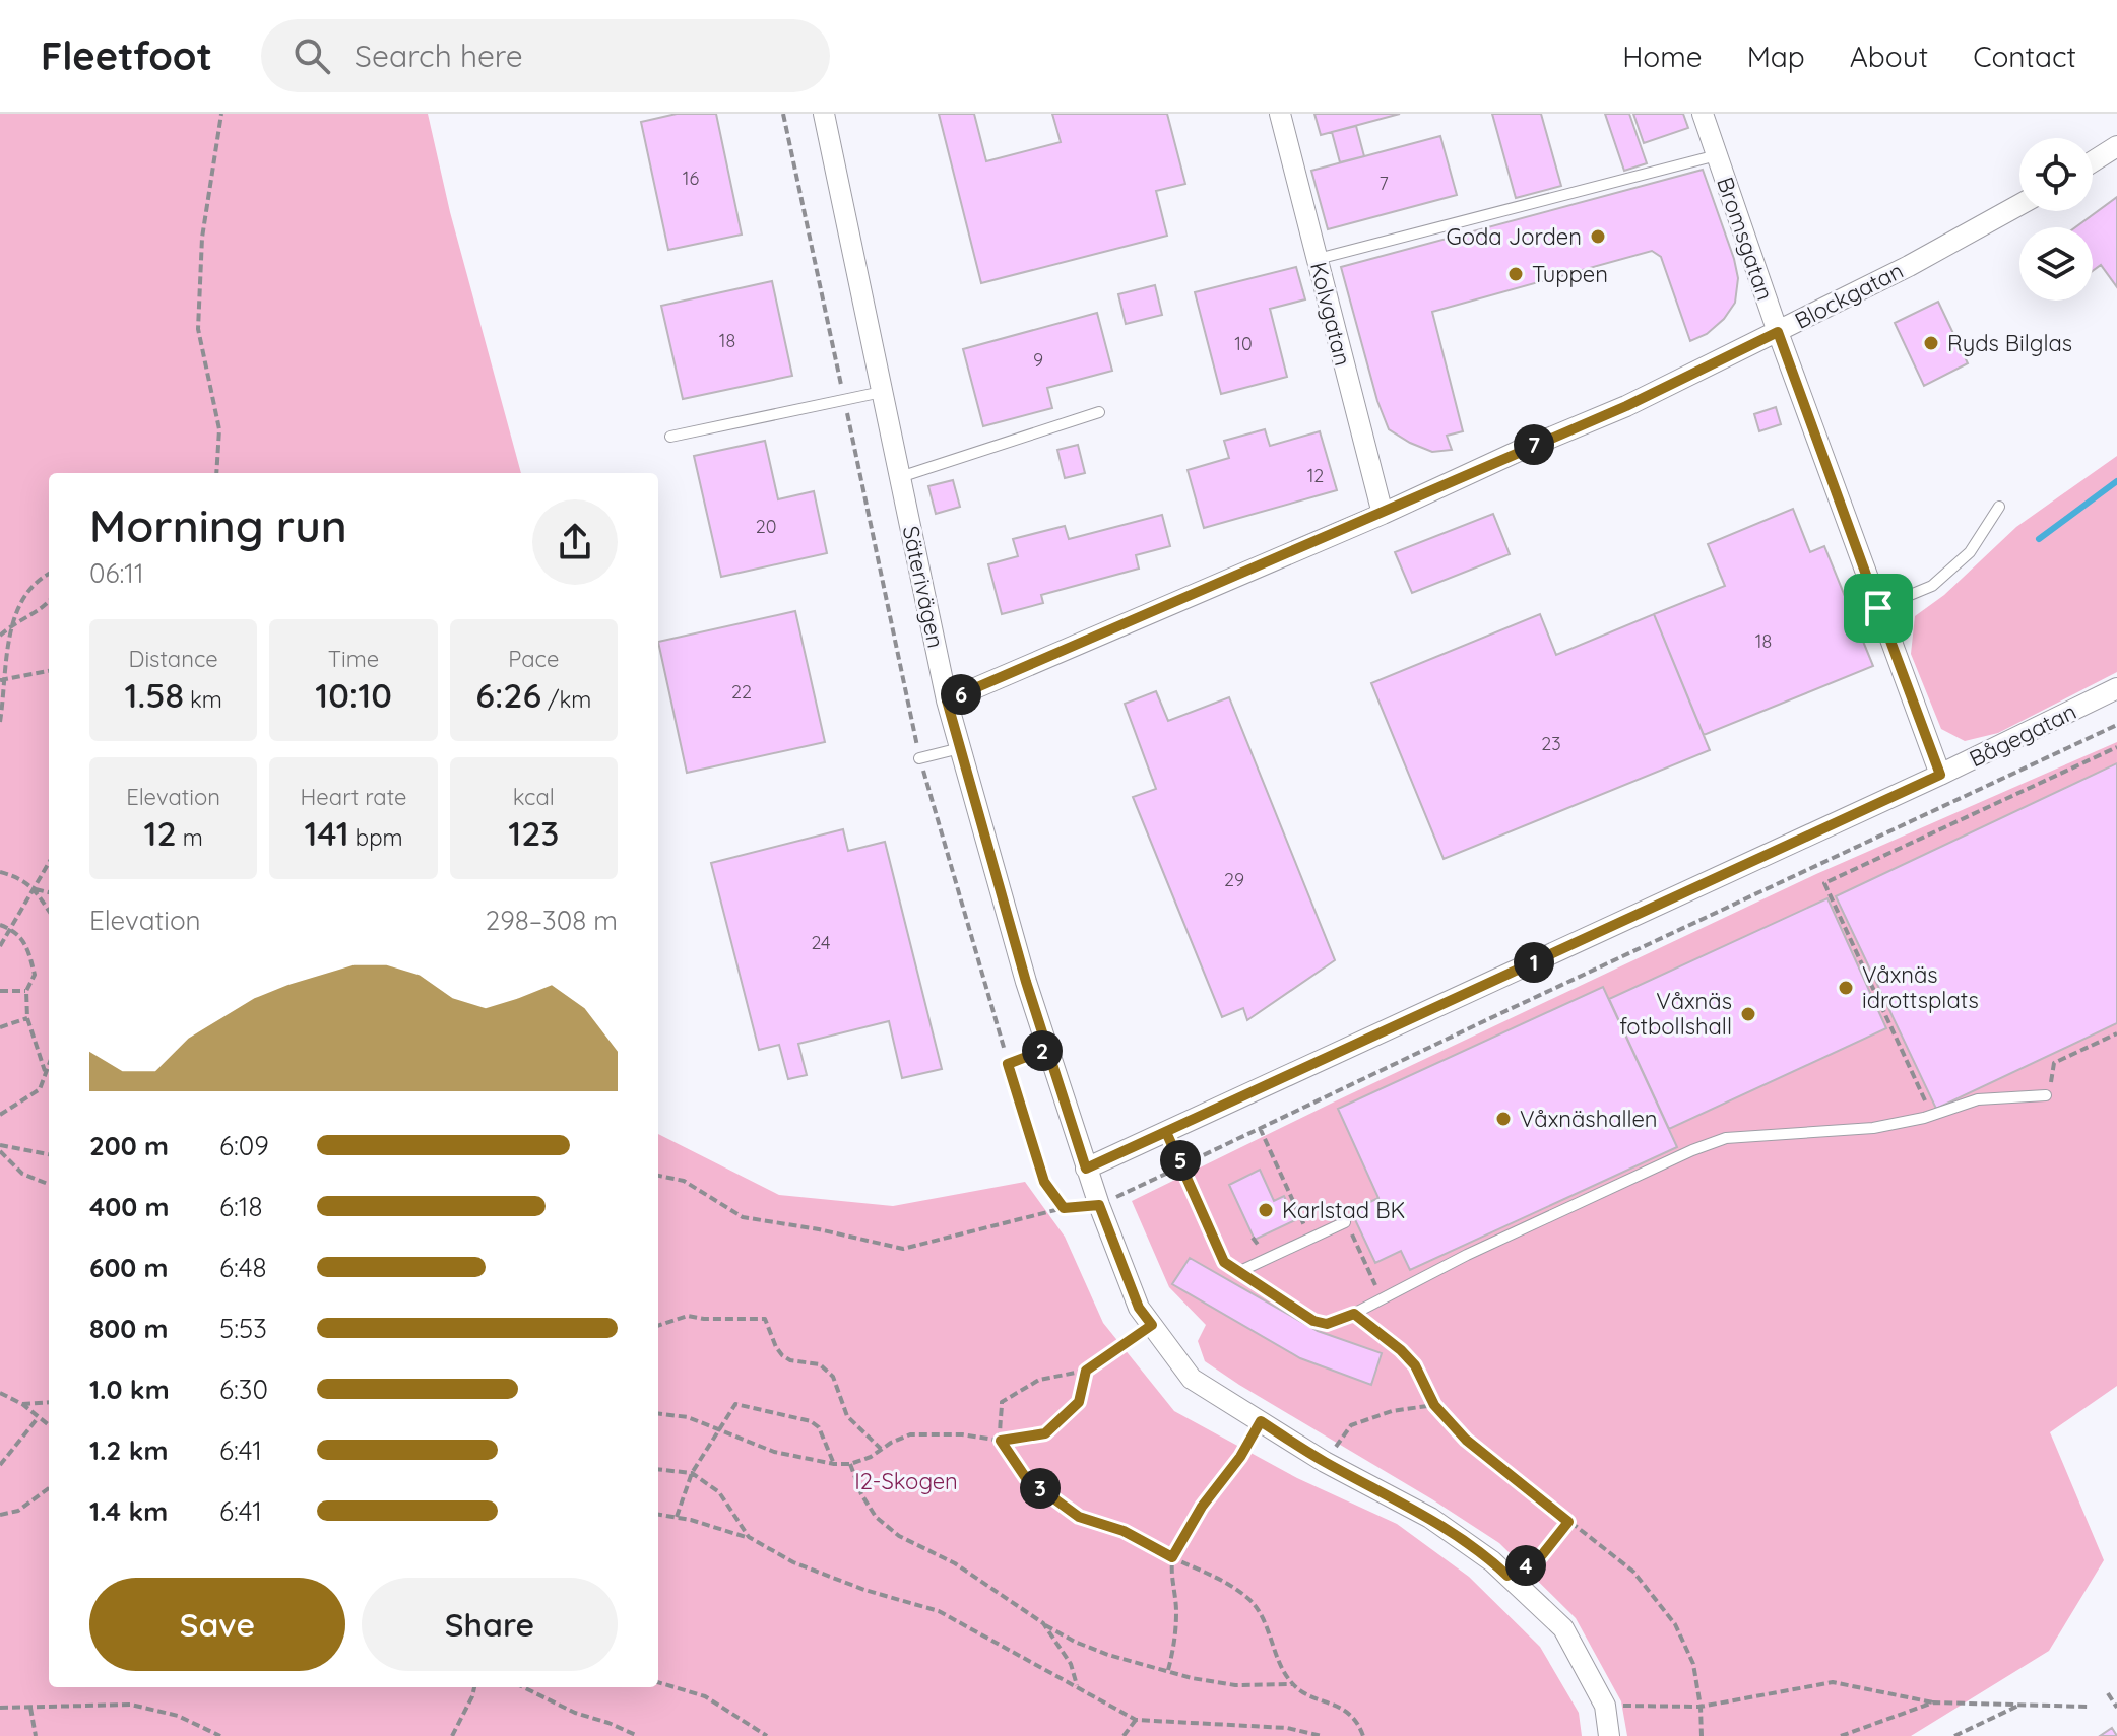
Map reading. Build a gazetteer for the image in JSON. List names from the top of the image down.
{
  "streets": {
    "street": [
      "Bromsgatan",
      "Blockgatan",
      "Kolvgatan",
      "Säterivägen",
      "Bågegatan"
    ]
  },
  "crossings": [
    ["Bromsgatan", "Blockgatan"],
    ["Bromsgatan", "Bågegatan"],
    ["Blockgatan", "Kolvgatan"],
    ["Blockgatan", "Säterivägen"],
    ["Säterivägen", "Bågegatan"]
  ],
  "parks": ["I2-Skogen"],
  "places": [
    "Goda Jorden",
    "Tuppen",
    "Ryds Bilglas",
    "Våxnäs idrottsplats",
    "Våxnäs fotbollshall",
    "Våxnäshallen",
    "Karlstad BK"
  ],
  "house_numbers": [
    "16",
    "7",
    "18",
    "10",
    "9",
    "12",
    "20",
    "18",
    "22",
    "23",
    "29",
    "24"
  ],
  "page": {
    "header": "Fleetfoot",
    "search": "Search here",
    "nav": [
      "Home",
      "Map",
      "About",
      "Contact"
    ],
    "pins": [
      "7",
      "6",
      "1",
      "2",
      "5",
      "3",
      "4"
    ],
    "heading": ["Morning run", "06:11"],
    "stats": [
      ["Distance", "1.58 km"],
      ["Time", "10:10"],
      ["Pace", "6:26 /km"],
      ["Elevation", "12 m"],
      ["Heart rate", "141 bpm"],
      ["kcal", "123"]
    ],
    "chart": ["Elevation", "298–308 m"],
    "list": [
      {
        "name": "200 m",
        "note": "6:09"
      },
      {
        "name": "400 m",
        "note": "6:18"
      },
      {
        "name": "600 m",
        "note": "6:48"
      },
      {
        "name": "800 m",
        "note": "5:53"
      },
      {
        "name": "1.0 km",
        "note": "6:30"
      },
      {
        "name": "1.2 km",
        "note": "6:41"
      },
      {
        "name": "1.4 km",
        "note": "6:41"
      }
    ],
    "buttons": ["Save", "Share"]
  }
}
